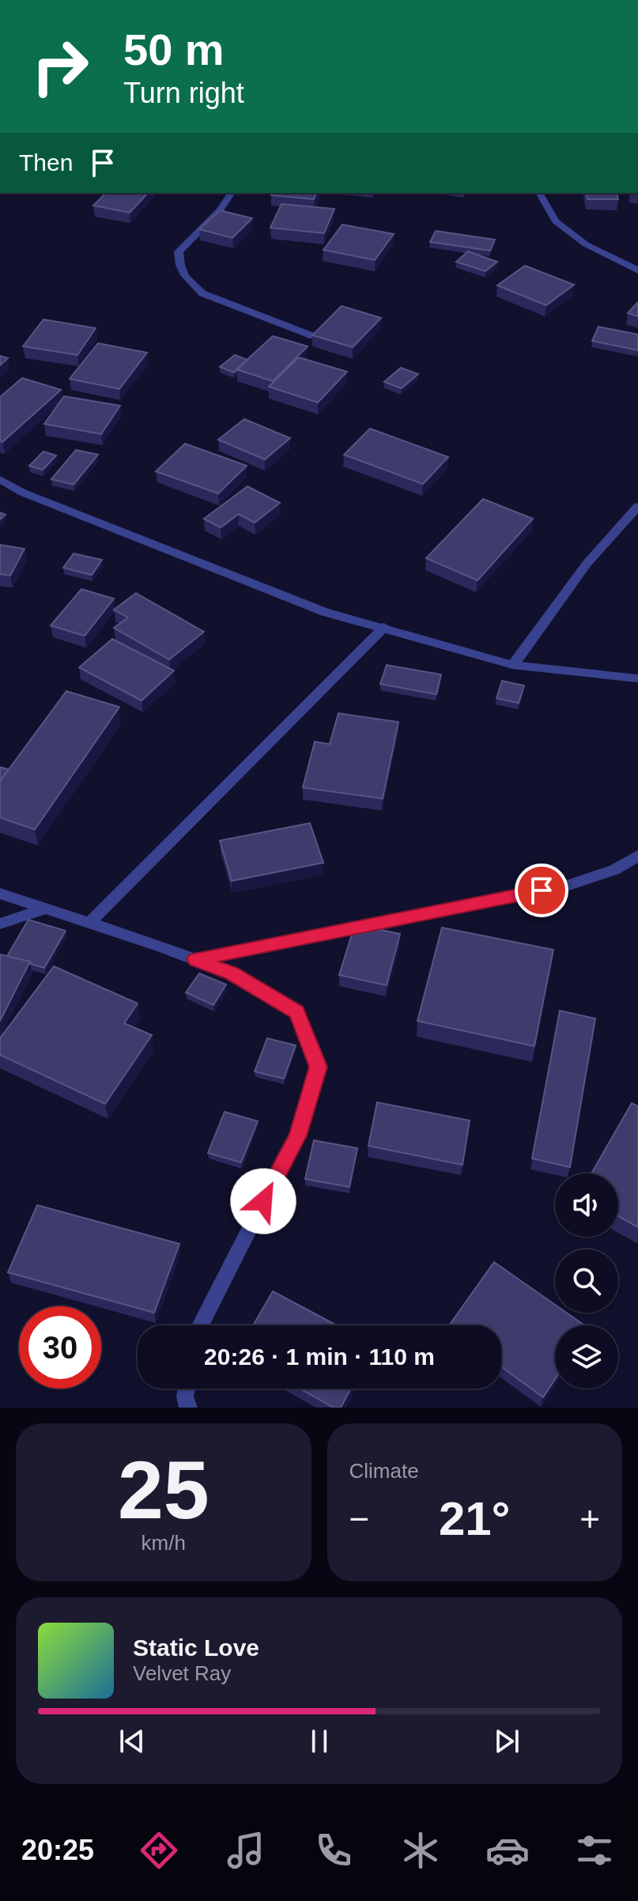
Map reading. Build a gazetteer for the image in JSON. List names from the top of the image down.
{
  "page": {
    "turn": ["50 m", "Turn right"],
    "then": "Then",
    "limit": "30",
    "trip": "20:26 · 1 min · 110 m",
    "tile": [
      ["25", "km/h"],
      "Climate"
    ],
    "heat": ["−", "21°", "+"],
    "song": ["Static Love", "Velvet Ray"],
    "tabs": "20:25"
  }
}
